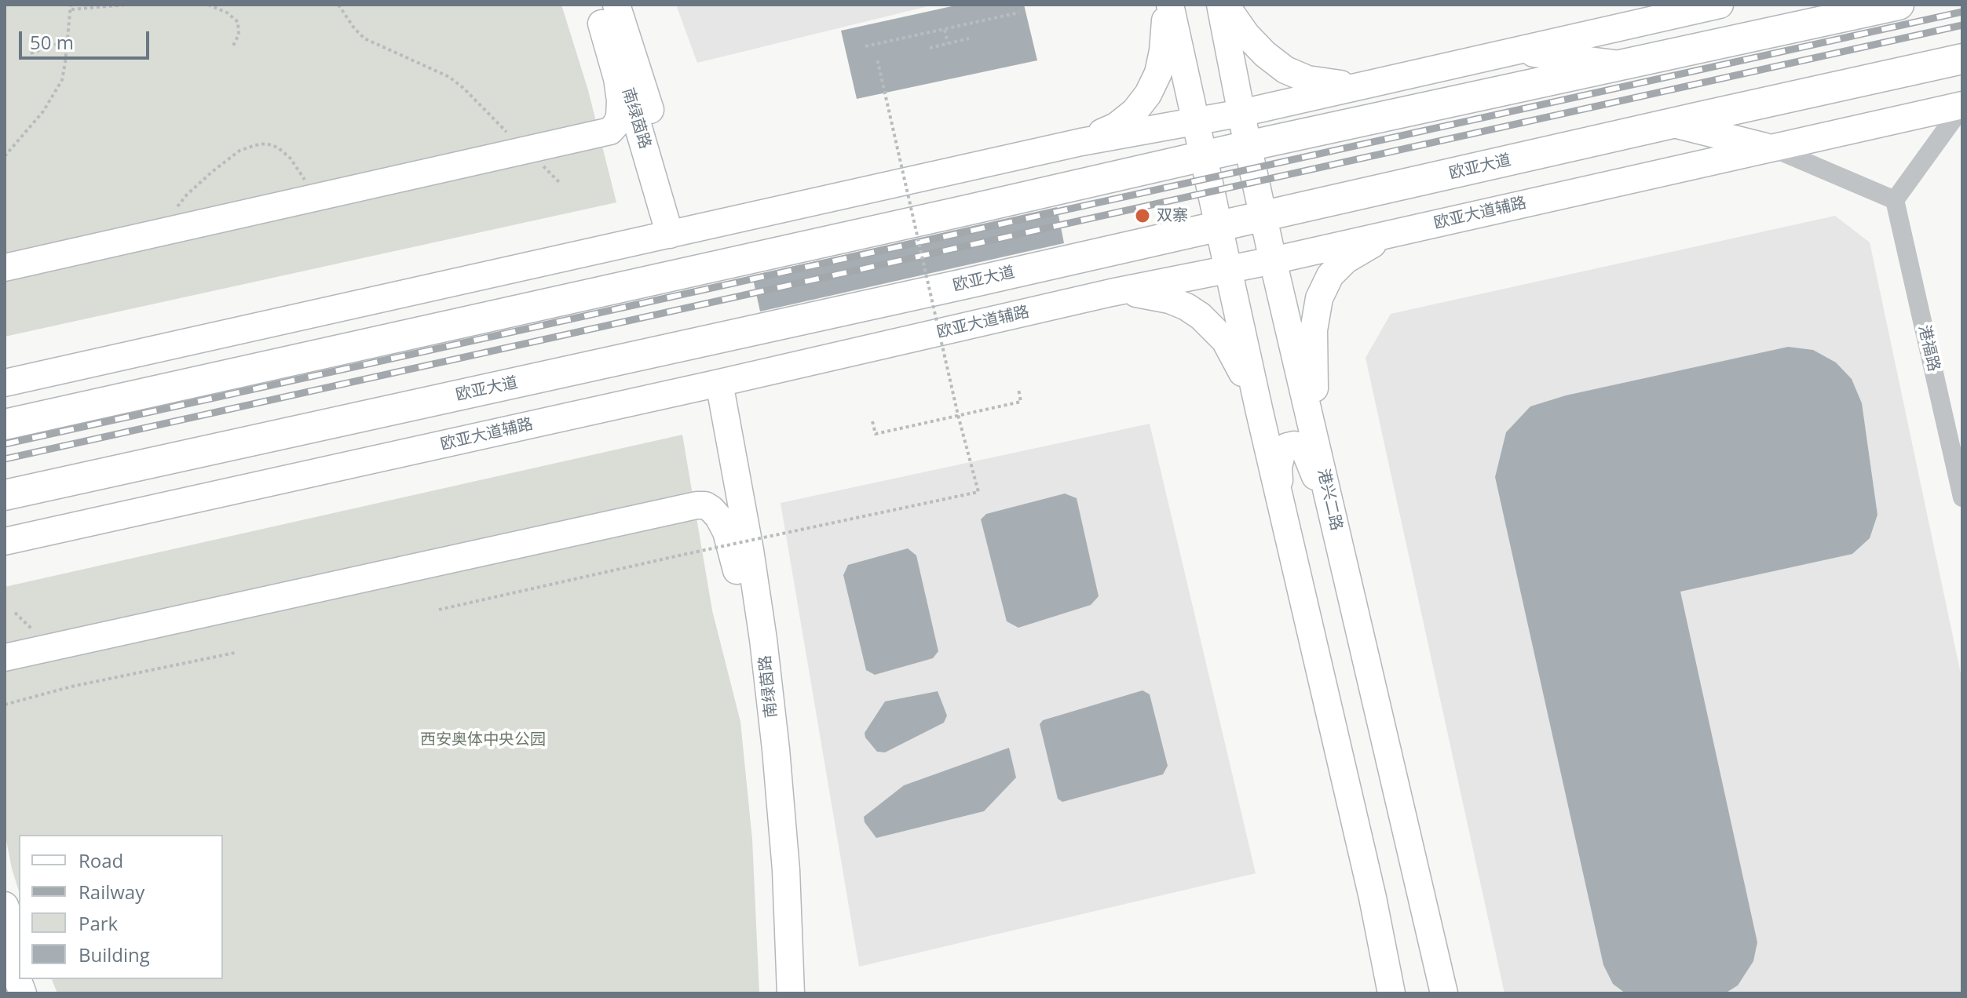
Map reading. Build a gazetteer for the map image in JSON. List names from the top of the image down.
{
  "streets": {
    "main road": ["欧亚大道"],
    "street": [
      "南绿茵路",
      "欧亚大道辅路",
      "港福路",
      "港兴二路"
    ]
  },
  "crossings": [
    ["南绿茵路", "欧亚大道辅路"],
    ["欧亚大道", "港兴二路"],
    ["欧亚大道辅路", "港兴二路"]
  ],
  "parks": ["西安奥体中央公园"],
  "places": ["双寨"],
  "legend": [
    "Road",
    "Railway",
    "Park",
    "Building"
  ],
  "scale_bar": "50 m"
}
